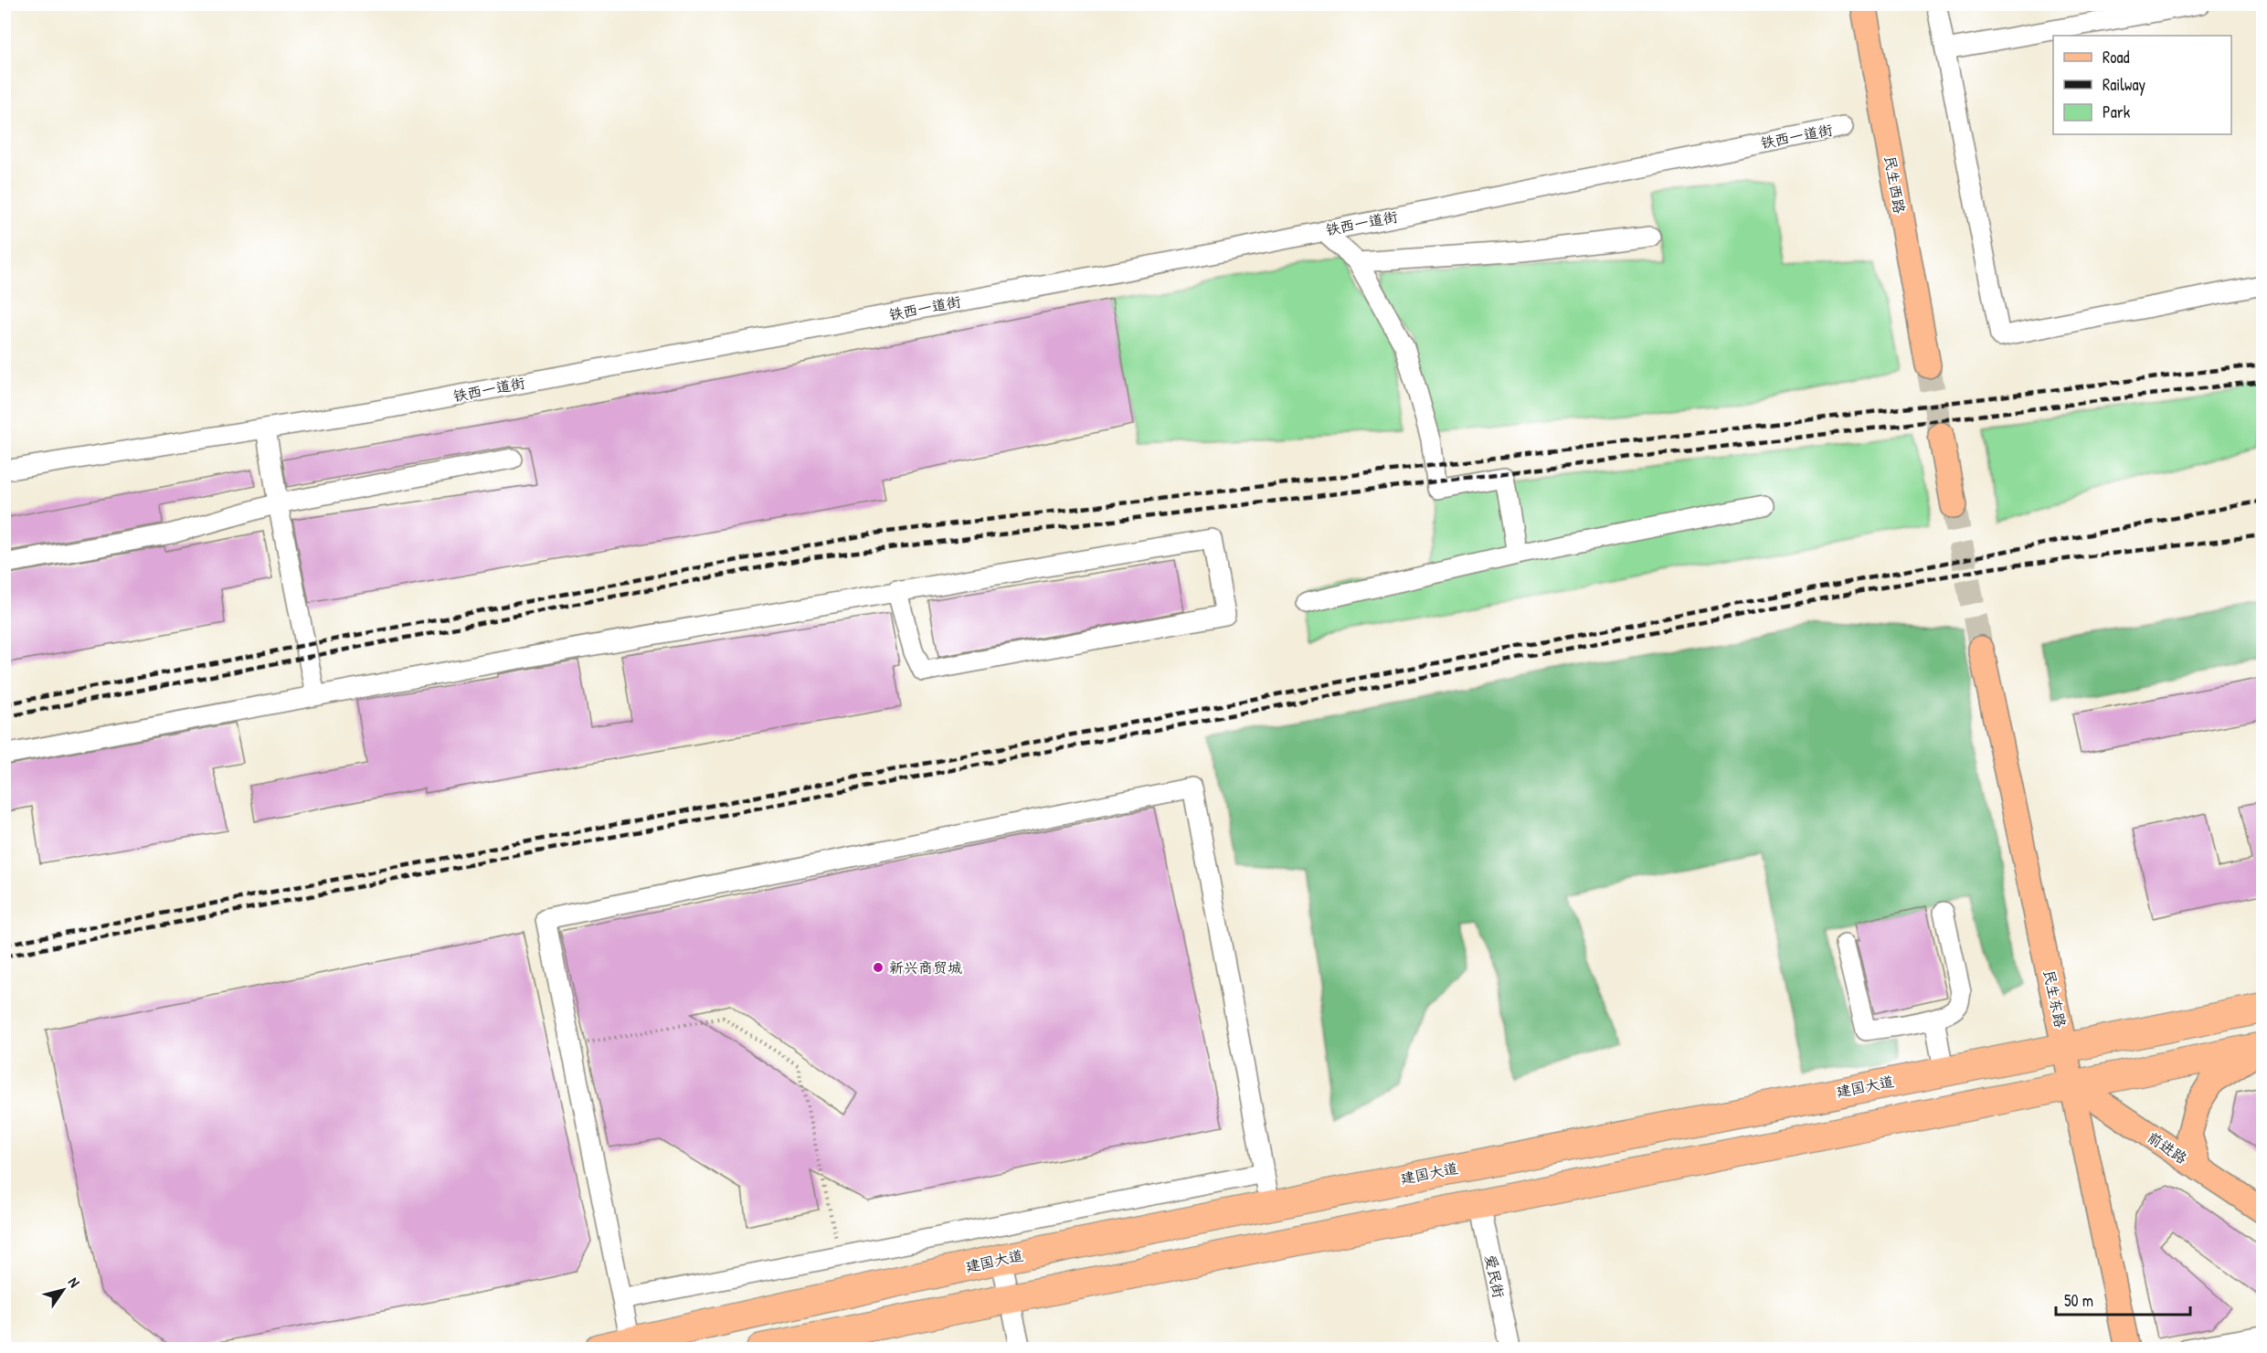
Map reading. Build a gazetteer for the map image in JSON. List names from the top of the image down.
{
  "streets": {
    "highway": ["建国大道"],
    "main road": ["民生西路", "民生东路", "前进路"],
    "street": ["铁西一道街", "爱民街"]
  },
  "crossings": [
    ["民生东路", "建国大道"],
    ["民生东路", "前进路"]
  ],
  "places": ["新兴商贸城"],
  "legend": ["Road", "Railway", "Park"],
  "scale_bar": "50 m",
  "north": "top right"
}
